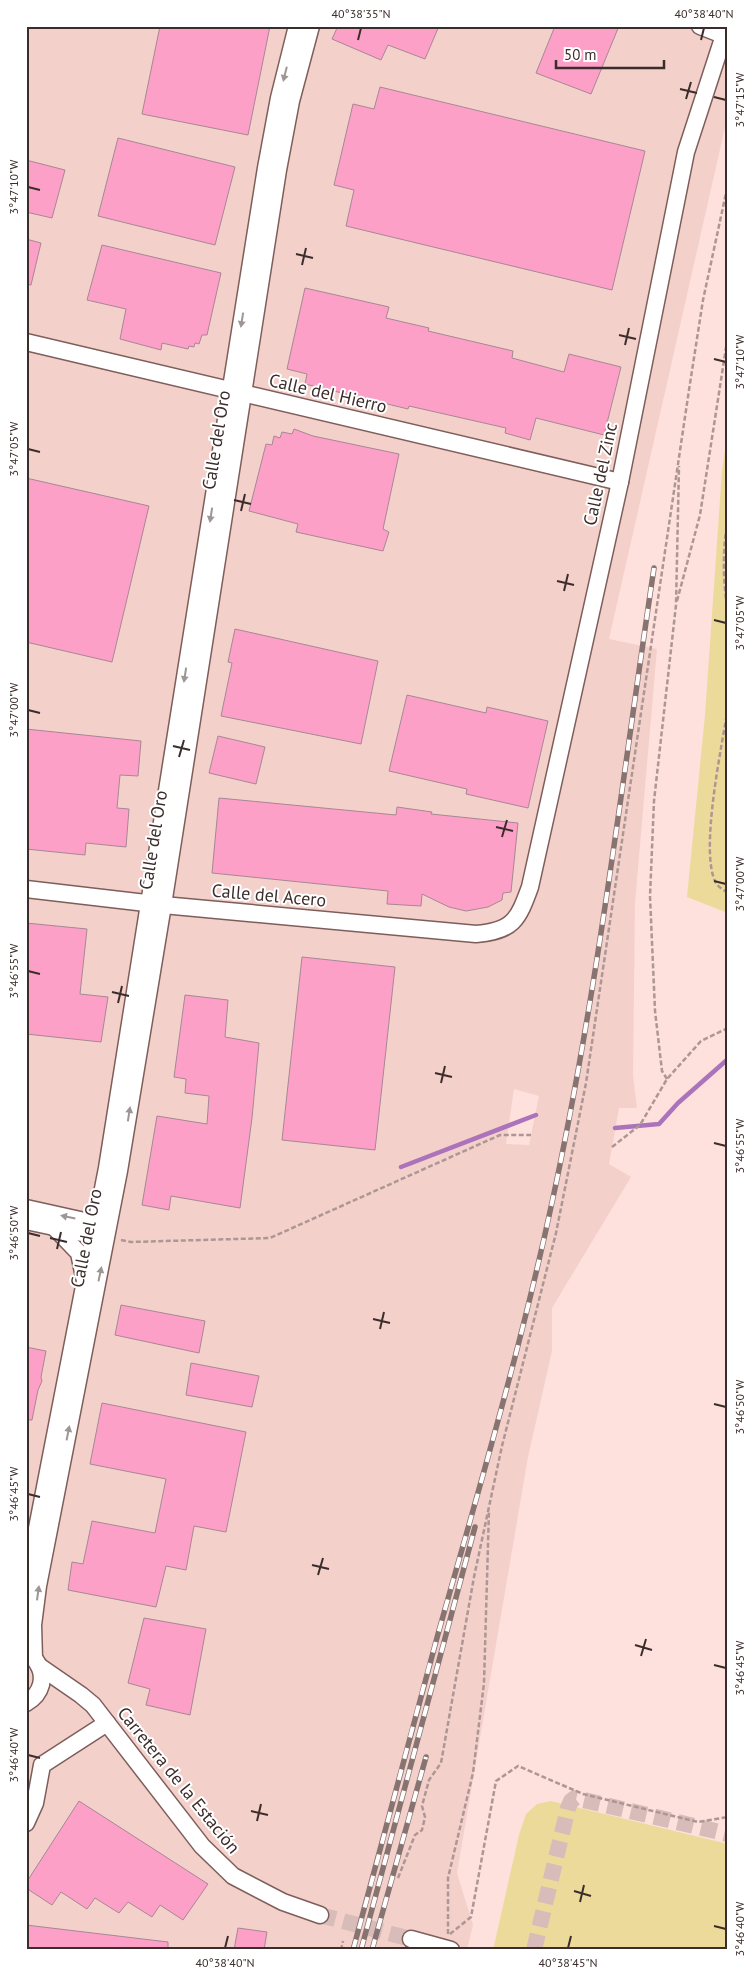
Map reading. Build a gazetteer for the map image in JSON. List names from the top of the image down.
{
  "streets": {
    "street": [
      "Calle del Hierro",
      "Calle del Oro",
      "Calle del Zinc",
      "Calle del Acero",
      "Carretera de la Estación"
    ]
  },
  "crossings": [
    ["Calle del Hierro", "Calle del Oro"],
    ["Calle del Hierro", "Calle del Zinc"],
    ["Calle del Oro", "Calle del Acero"],
    ["Calle del Oro", "Carretera de la Estación"],
    ["Calle del Zinc", "Calle del Acero"]
  ],
  "scale_bar": "50 m",
  "coordinates": [
    "40°38'35\"N",
    "40°38'40\"N",
    "3°47'15\"W",
    "3°47'10\"W",
    "3°47'05\"W",
    "3°47'00\"W",
    "3°46'55\"W",
    "3°46'50\"W",
    "3°46'45\"W",
    "3°46'40\"W",
    "40°38'45\"N"
  ]
}
